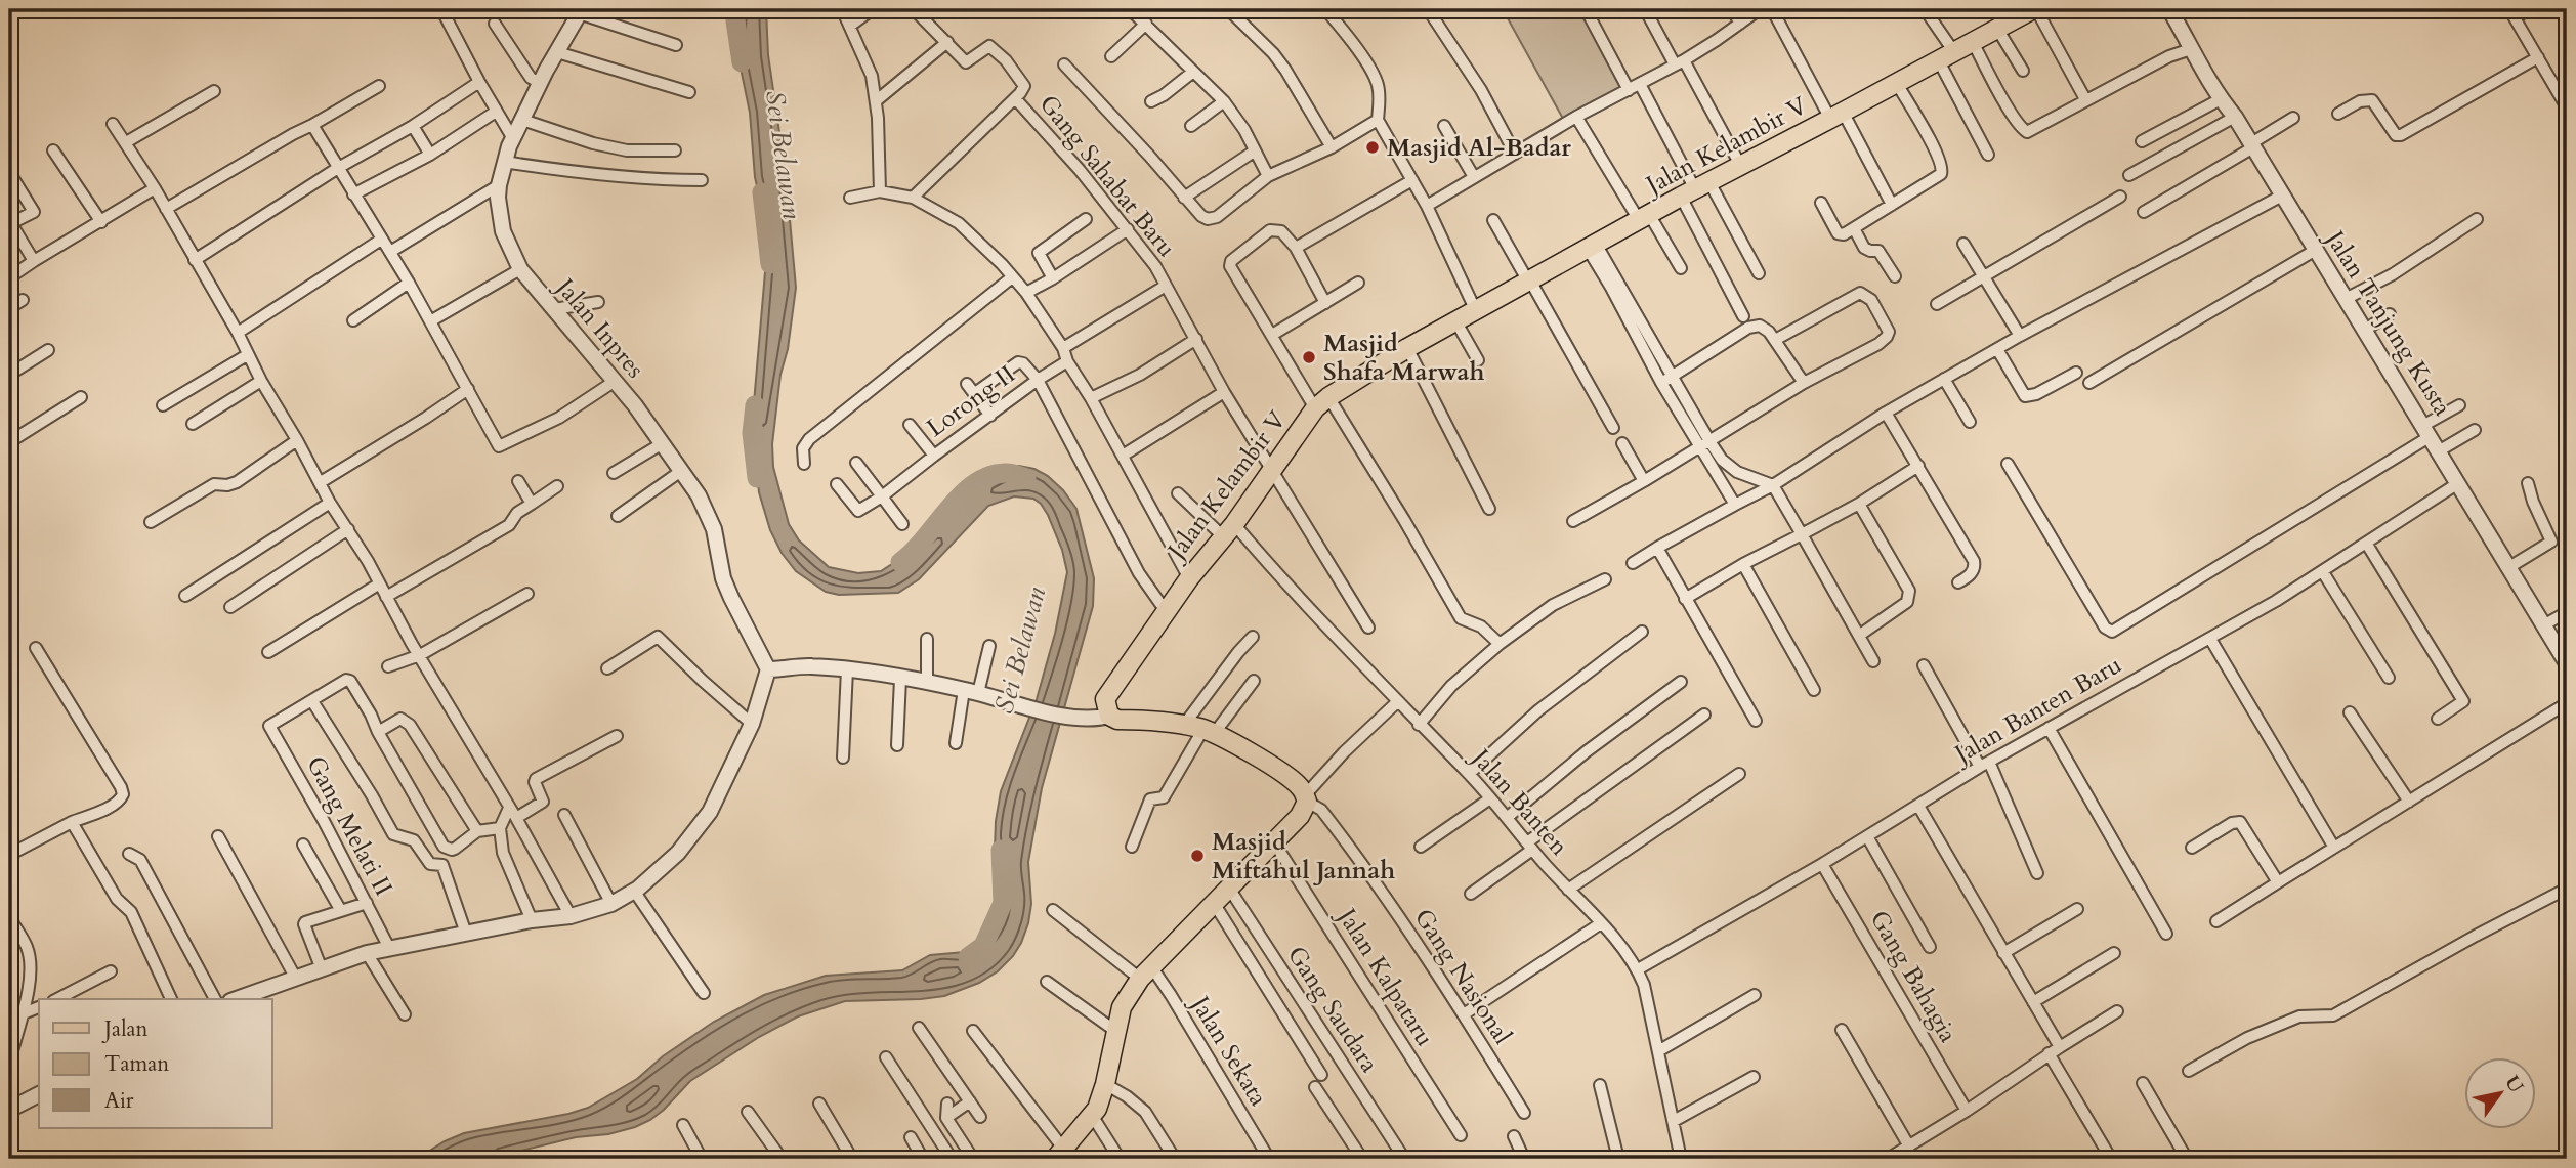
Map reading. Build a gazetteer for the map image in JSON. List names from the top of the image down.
{
  "streets": {
    "main road": ["Jalan Kelambir V"],
    "street": [
      "Gang Sahabat Baru",
      "Jalan Tanjung Kusta",
      "Jalan Inpres",
      "Lorong II",
      "Jalan Banten Baru",
      "Jalan Banten",
      "Gang Melati II",
      "Gang Nasional",
      "Gang Bahagia",
      "Jalan Kalpataru",
      "Gang Saudara",
      "Jalan Sekata"
    ]
  },
  "crossings": [
    ["Jalan Kelambir V", "Gang Sahabat Baru"],
    ["Jalan Kelambir V", "Jalan Banten"],
    ["Jalan Tanjung Kusta", "Jalan Banten Baru"],
    ["Jalan Banten Baru", "Jalan Banten"],
    ["Jalan Banten Baru", "Gang Bahagia"]
  ],
  "water": ["Sei Belawan"],
  "places": ["Masjid Al-Badar", "Masjid Shafa Marwah", "Masjid Miftahul Jannah"],
  "legend": ["Jalan", "Taman", "Air"],
  "north": "top right"
}
